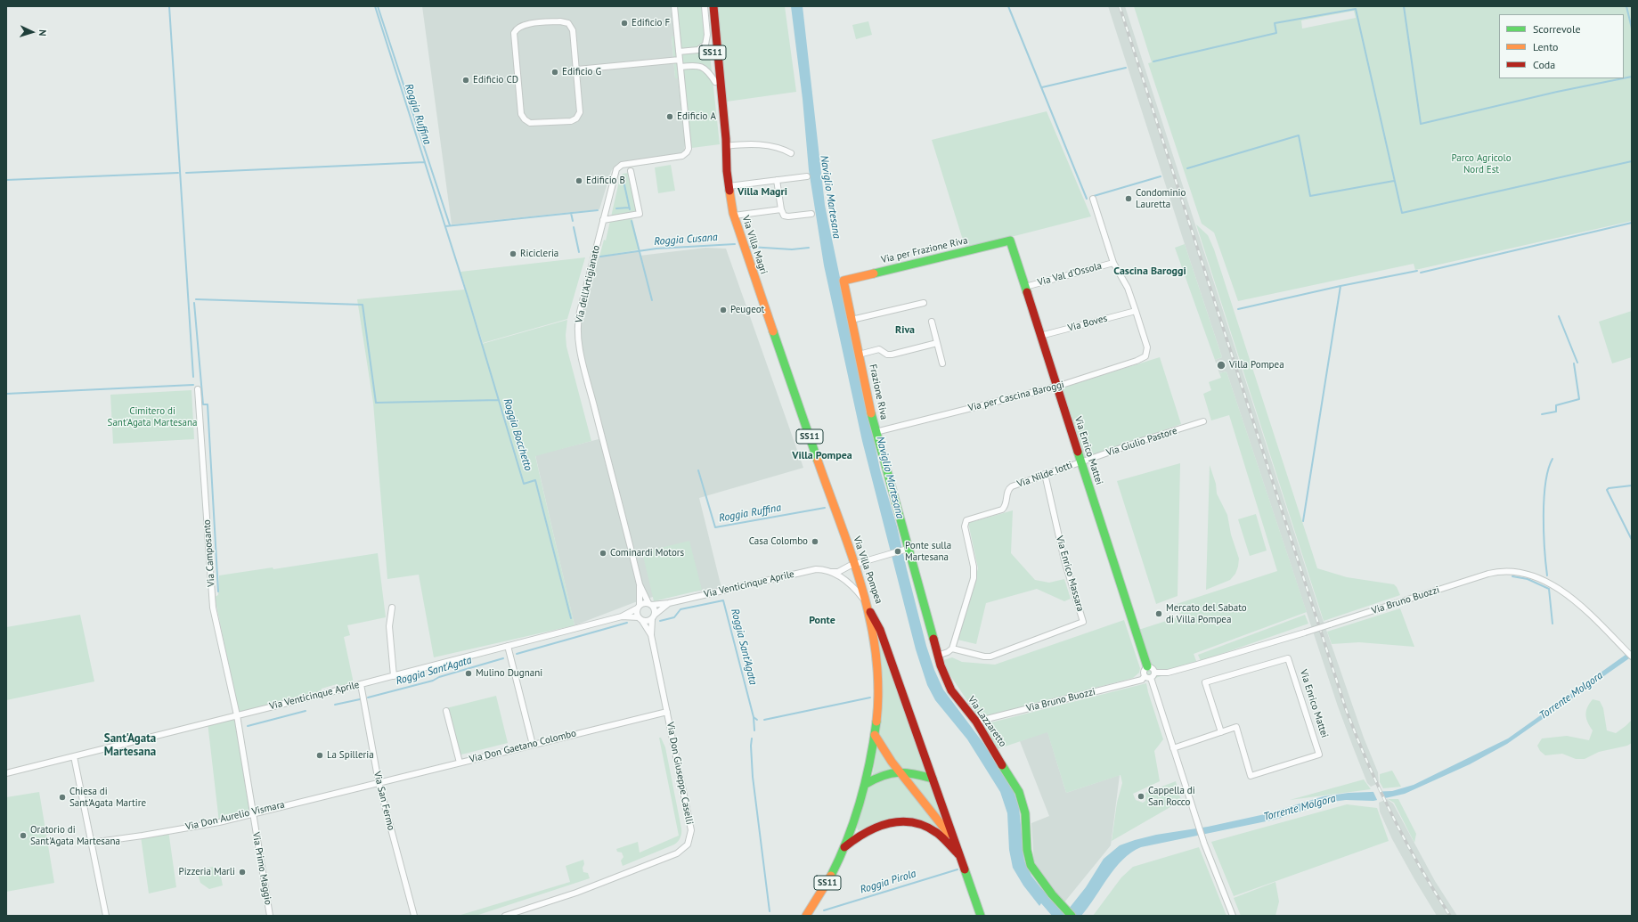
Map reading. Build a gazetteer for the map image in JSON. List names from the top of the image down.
{
  "streets": {
    "street": [
      "SS11",
      "Via Villa Magri",
      "Via per Frazione Riva",
      "Via Val d'Ossola",
      "Via dell'Artigianato",
      "Via Boves",
      "Frazione Riva",
      "Via per Cascina Baroggi",
      "Via Giulio Pastore",
      "Via Enrico Mattei",
      "Via Nilde Iotti",
      "Via Camposanto",
      "Via Villa Pompea",
      "Via Enrico Massara",
      "Via Venticinque Aprile",
      "Via Bruno Buozzi",
      "Via Lazzaretto",
      "Via Don Gaetano Colombo",
      "Via Don Giuseppe Caselli",
      "Via San Fermo",
      "Via Don Aurelio Vismara",
      "Via Primo Maggio"
    ]
  },
  "crossings": [
    ["SS11", "Via Villa Magri"],
    ["SS11", "Via Villa Pompea"],
    ["SS11", "Via Venticinque Aprile"],
    ["Via Villa Magri", "Via Villa Pompea"],
    ["Via per Frazione Riva", "Frazione Riva"],
    ["Via per Frazione Riva", "Via Enrico Mattei"],
    ["Via Val d'Ossola", "Via Enrico Mattei"],
    ["Via dell'Artigianato", "Via Venticinque Aprile"],
    ["Via dell'Artigianato", "Via Don Giuseppe Caselli"],
    ["Via Boves", "Via per Cascina Baroggi"],
    ["Via Boves", "Via Enrico Mattei"],
    ["Frazione Riva", "Via per Cascina Baroggi"],
    ["Frazione Riva", "Via Venticinque Aprile"],
    ["Frazione Riva", "Via Lazzaretto"],
    ["Via per Cascina Baroggi", "Via Enrico Mattei"],
    ["Via Giulio Pastore", "Via Enrico Mattei"],
    ["Via Giulio Pastore", "Via Nilde Iotti"],
    ["Via Enrico Mattei", "Via Nilde Iotti"],
    ["Via Nilde Iotti", "Via Enrico Massara"],
    ["Via Camposanto", "Via Venticinque Aprile"],
    ["Via Camposanto", "Via Primo Maggio"],
    ["Via Villa Pompea", "Via Venticinque Aprile"],
    ["Via Venticinque Aprile", "Via Lazzaretto"],
    ["Via Venticinque Aprile", "Via Don Giuseppe Caselli"],
    ["Via Venticinque Aprile", "Via San Fermo"],
    ["Via Venticinque Aprile", "Via Primo Maggio"],
    ["Via Bruno Buozzi", "Via Lazzaretto"],
    ["Via Don Gaetano Colombo", "Via Don Giuseppe Caselli"],
    ["Via Don Gaetano Colombo", "Via San Fermo"],
    ["Via Don Gaetano Colombo", "Via Don Aurelio Vismara"],
    ["Via San Fermo", "Via Don Aurelio Vismara"],
    ["Via Don Aurelio Vismara", "Via Primo Maggio"]
  ],
  "districts": [
    "Villa Magri",
    "Cascina Baroggi",
    "Riva",
    "Villa Pompea",
    "Ponte",
    "Sant'Agata Martesana"
  ],
  "water": [
    "Roggia Ruffina",
    "Naviglio Martesana",
    "Roggia Cusana",
    "Roggia Bocchetto",
    "Roggia Sant'Agata",
    "Torrente Molgora",
    "Roggia Pirola"
  ],
  "parks": ["Parco Agricolo Nord Est", "Cimitero di Sant'Agata Martesana"],
  "places": [
    "Edificio F",
    "Edificio G",
    "Edificio CD",
    "Edificio A",
    "Edificio B",
    "Condominio Lauretta",
    "Ricicleria",
    "Peugeot",
    "Villa Pompea",
    "Casa Colombo",
    "Ponte sulla Martesana",
    "Cominardi Motors",
    "Mercato del Sabato di Villa Pompea",
    "Mulino Dugnani",
    "La Spilleria",
    "Cappella di San Rocco",
    "Chiesa di Sant'Agata Martire",
    "Oratorio di Sant'Agata Martesana",
    "Pizzeria Marli"
  ],
  "legend": ["Scorrevole", "Lento", "Coda"],
  "north": "right"
}
